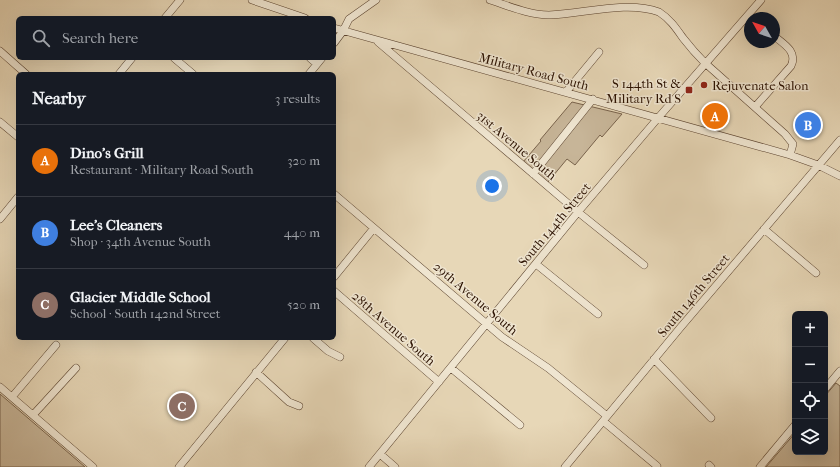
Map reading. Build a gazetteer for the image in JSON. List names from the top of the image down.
{
  "streets": {
    "street": [
      "Military Road South",
      "31st Avenue South",
      "South 144th Street",
      "South 146th Street",
      "29th Avenue South",
      "28th Avenue South"
    ]
  },
  "crossings": [
    ["Military Road South", "31st Avenue South"],
    ["Military Road South", "South 144th Street"],
    ["Military Road South", "South 146th Street"],
    ["31st Avenue South", "South 144th Street"],
    ["South 144th Street", "29th Avenue South"],
    ["South 144th Street", "28th Avenue South"],
    ["South 146th Street", "29th Avenue South"]
  ],
  "places": {
    "other": ["Rejuvenate Salon"],
    "transit": ["S 144th St & Military Rd S"]
  },
  "north": "top left",
  "page": {
    "search": "Search here",
    "heading": ["Nearby", "3 results"],
    "pins": ["A", "B", "C"],
    "list": [
      {
        "mark": "A",
        "name": "Dino's Grill",
        "note": "Restaurant · Military Road South",
        "value": "320 m"
      },
      {
        "mark": "B",
        "name": "Lee's Cleaners",
        "note": "Shop · 34th Avenue South",
        "value": "440 m"
      },
      {
        "mark": "C",
        "name": "Glacier Middle School",
        "note": "School · South 142nd Street",
        "value": "520 m"
      }
    ],
    "map_buttons": ["+", "−"]
  }
}
